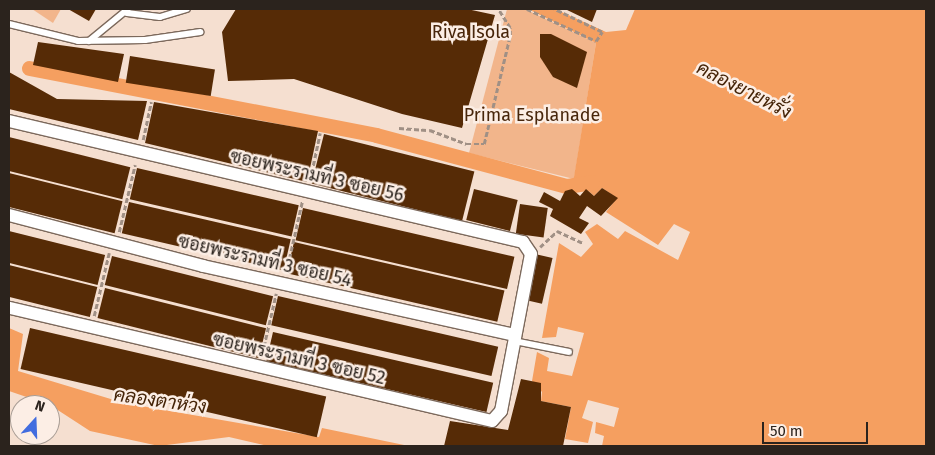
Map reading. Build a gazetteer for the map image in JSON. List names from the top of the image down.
{
  "streets": {
    "street": ["ซอยพระรามที่ 3 ซอย 56", "ซอยพระรามที่ 3 ซอย 54", "ซอยพระรามที่ 3 ซอย 52"]
  },
  "crossings": [
    ["ซอยพระรามที่ 3 ซอย 54", "ซอยพระรามที่ 3 ซอย 52"]
  ],
  "water": ["คลองยายหรั่ง", "คลองตาห่วง"],
  "parks": ["Riva Isola", "Prima Esplanade"],
  "scale_bar": "50 m",
  "north": "top"
}
